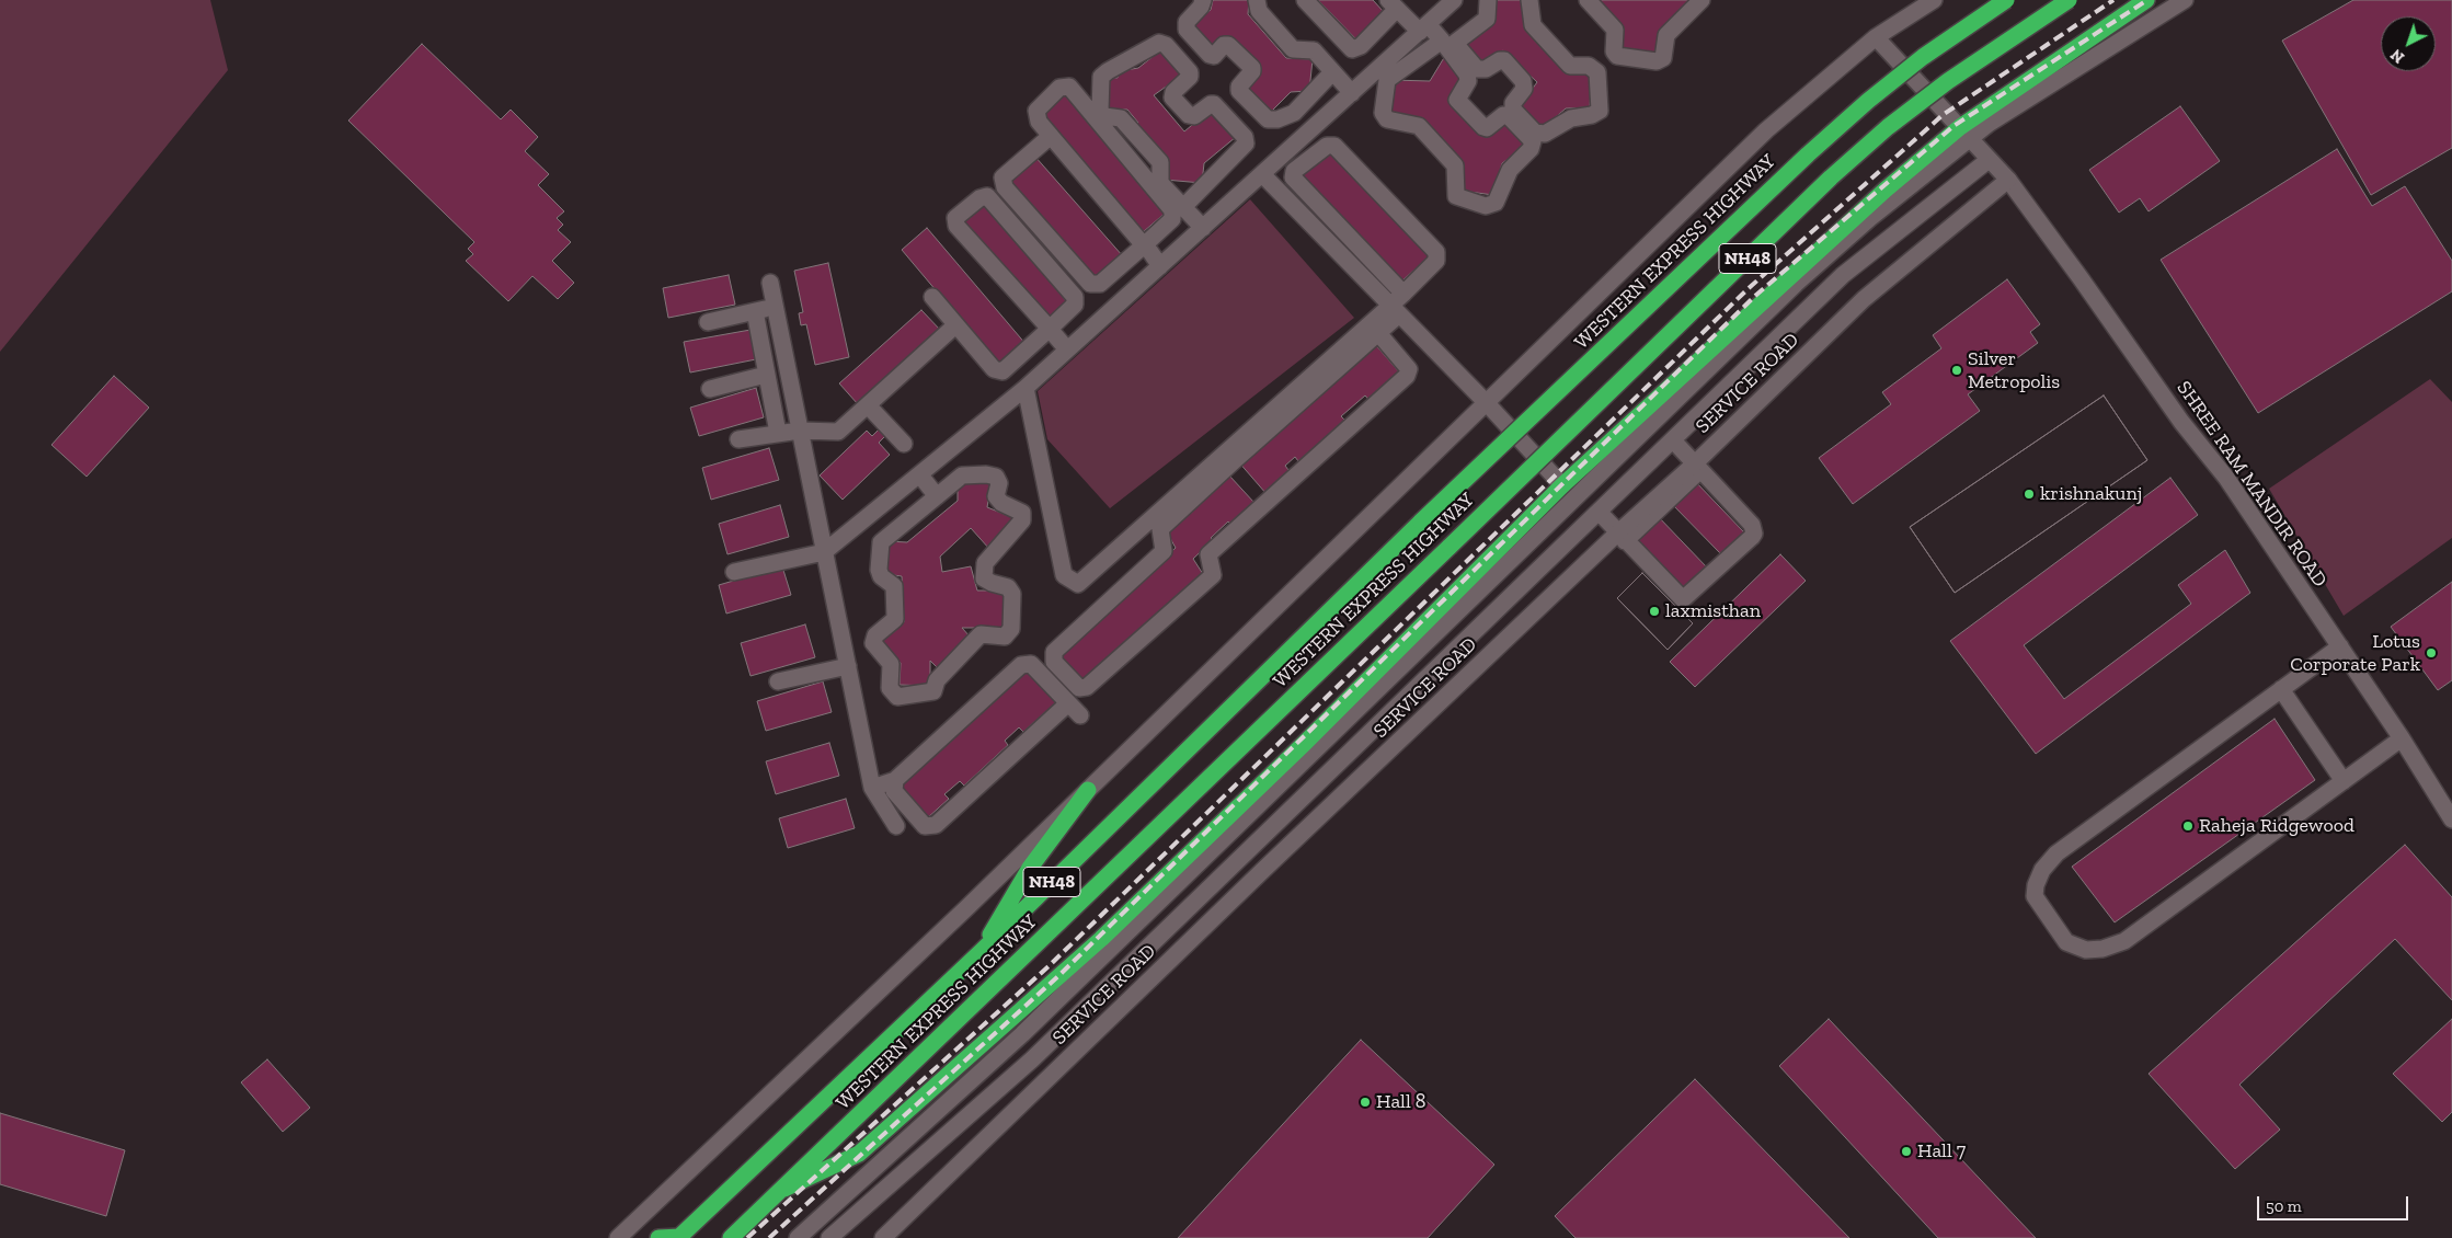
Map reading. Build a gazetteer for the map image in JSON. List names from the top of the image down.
{
  "streets": {
    "highway": ["WESTERN EXPRESS HIGHWAY", "NH48"],
    "street": ["SERVICE ROAD", "SHREE RAM MANDIR ROAD"]
  },
  "crossings": [
    ["SERVICE ROAD", "SHREE RAM MANDIR ROAD"]
  ],
  "places": [
    "Silver Metropolis",
    "krishnakunj",
    "laxmisthan",
    "Lotus Corporate Park",
    "Raheja Ridgewood",
    "Hall 8",
    "Hall 7"
  ],
  "scale_bar": "50 m",
  "north": "bottom left"
}
